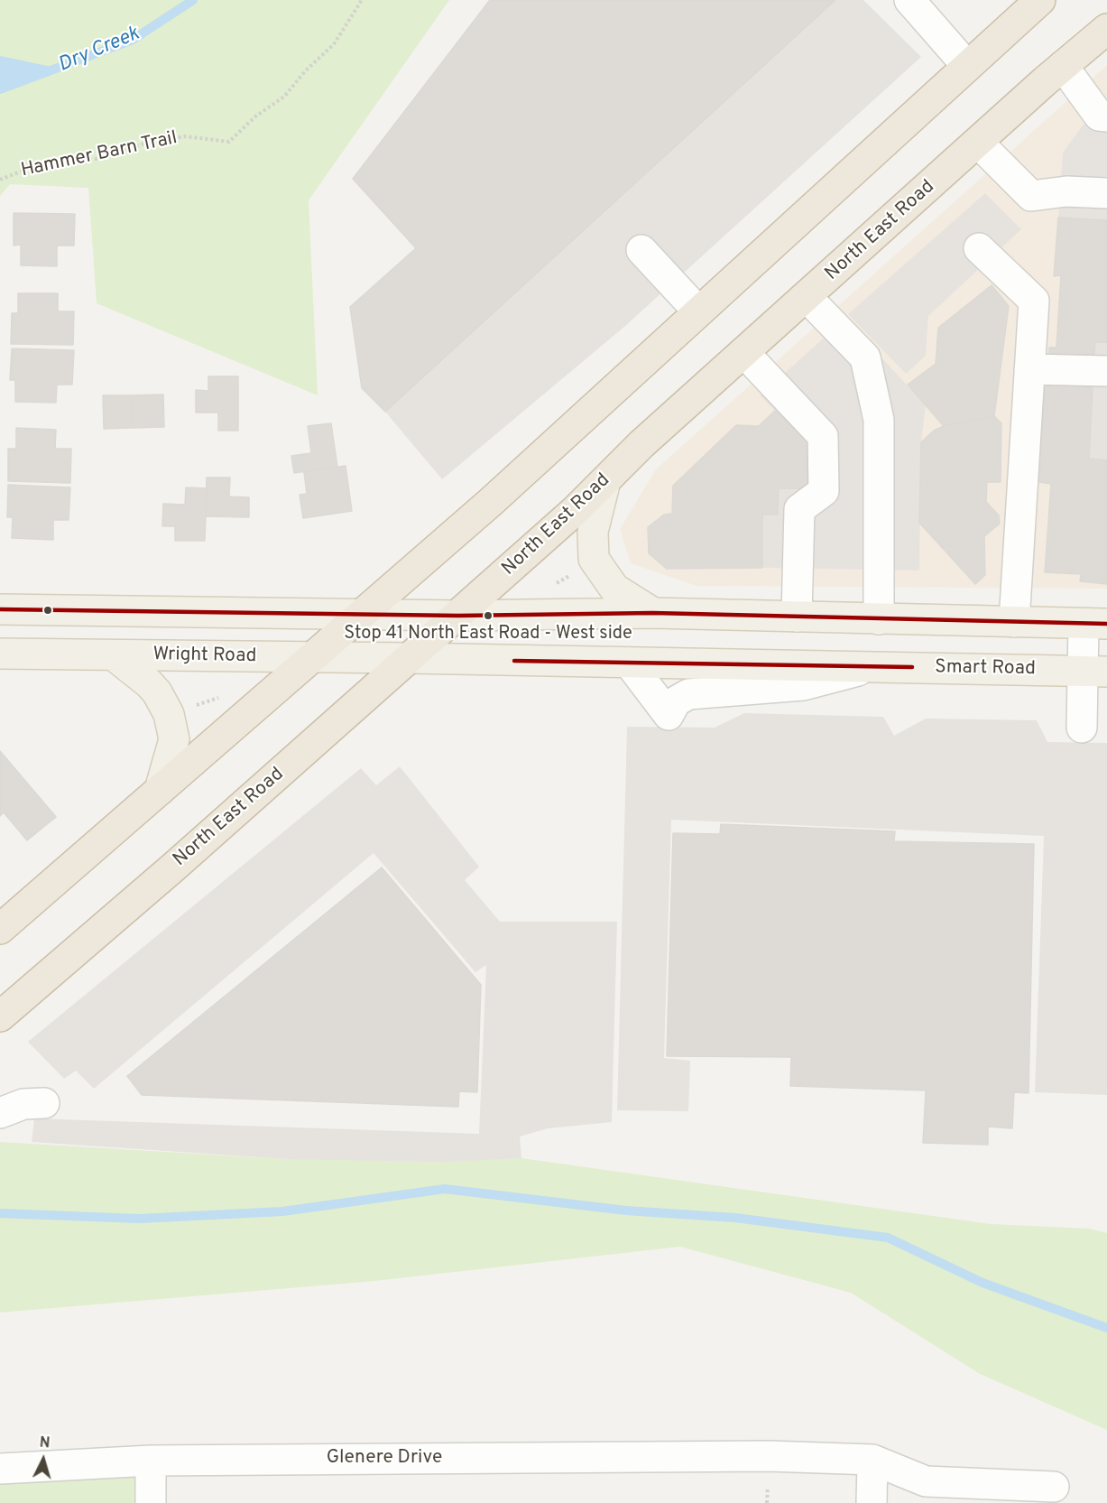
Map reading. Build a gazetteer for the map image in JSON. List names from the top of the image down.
{
  "streets": {
    "highway": ["North East Road"],
    "main road": ["Wright Road", "Smart Road"],
    "street": ["Glenere Drive"],
    "path": ["Hammer Barn Trail"]
  },
  "crossings": [
    ["North East Road", "Wright Road"],
    ["North East Road", "Smart Road"],
    ["Wright Road", "Smart Road"]
  ],
  "water": ["Dry Creek"],
  "places": ["Stop 41 North East Road - West side"],
  "north": "top"
}
